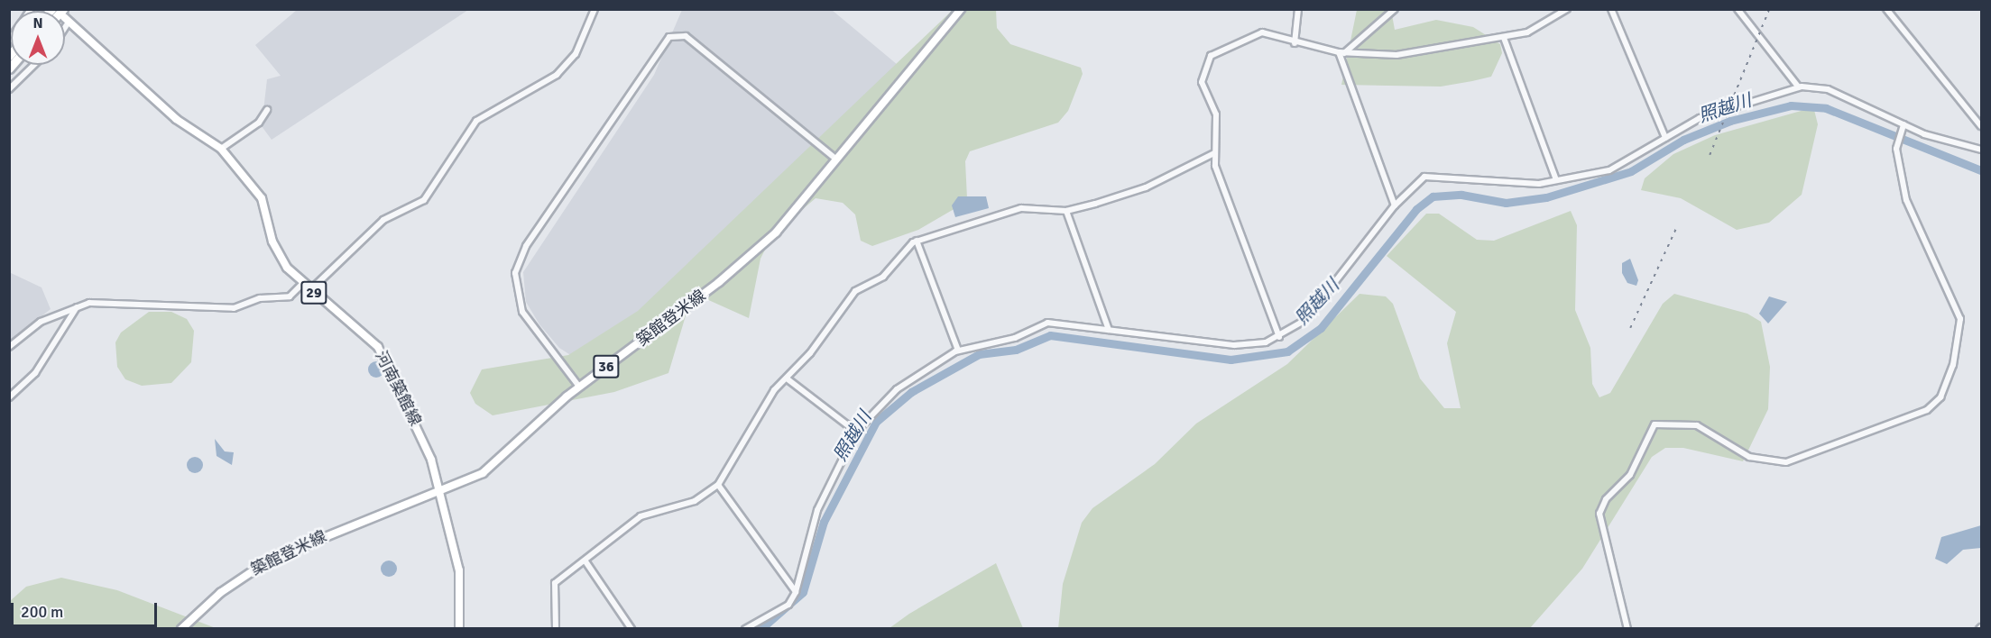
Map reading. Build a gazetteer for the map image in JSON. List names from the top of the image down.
{
  "streets": {
    "main road": [
      "29",
      "築館登米線",
      "36",
      "河南築館線"
    ]
  },
  "crossings": [
    ["築館登米線", "河南築館線"]
  ],
  "water": ["照越川"],
  "scale_bar": "200 m",
  "north": "top"
}
